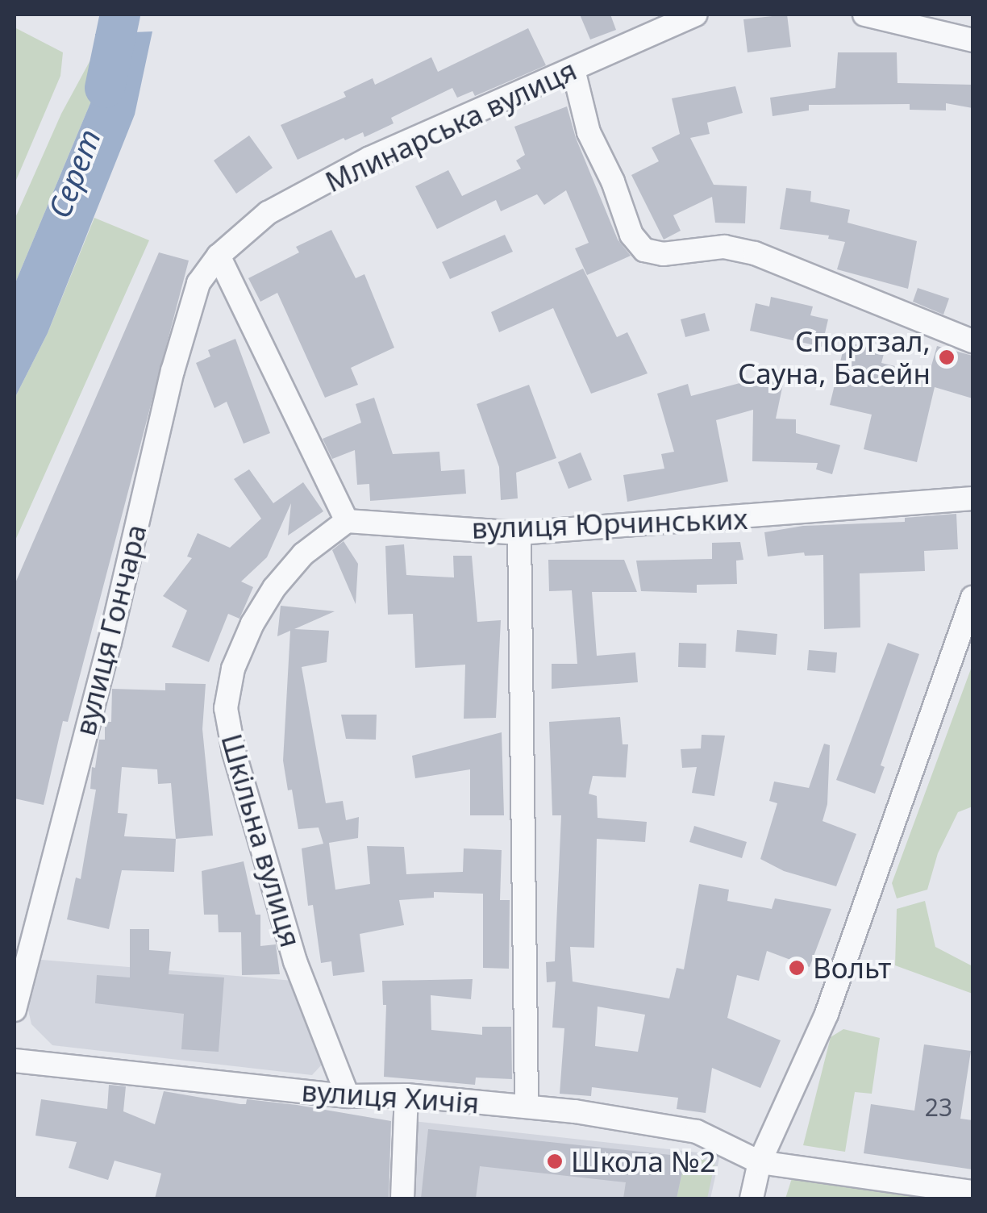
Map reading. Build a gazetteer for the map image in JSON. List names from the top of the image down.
{
  "streets": {
    "street": [
      "Млинарська вулиця",
      "вулиця Юрчинських",
      "вулиця Гончара",
      "Шкільна вулиця",
      "вулиця Хичія"
    ]
  },
  "crossings": [
    ["Млинарська вулиця", "вулиця Гончара"],
    ["вулиця Юрчинських", "Шкільна вулиця"],
    ["Шкільна вулиця", "вулиця Хичія"]
  ],
  "water": ["Серет"],
  "places": ["Спортзал, Сауна, Басейн", "Вольт", "Школа №2"],
  "house_numbers": ["23"]
}
